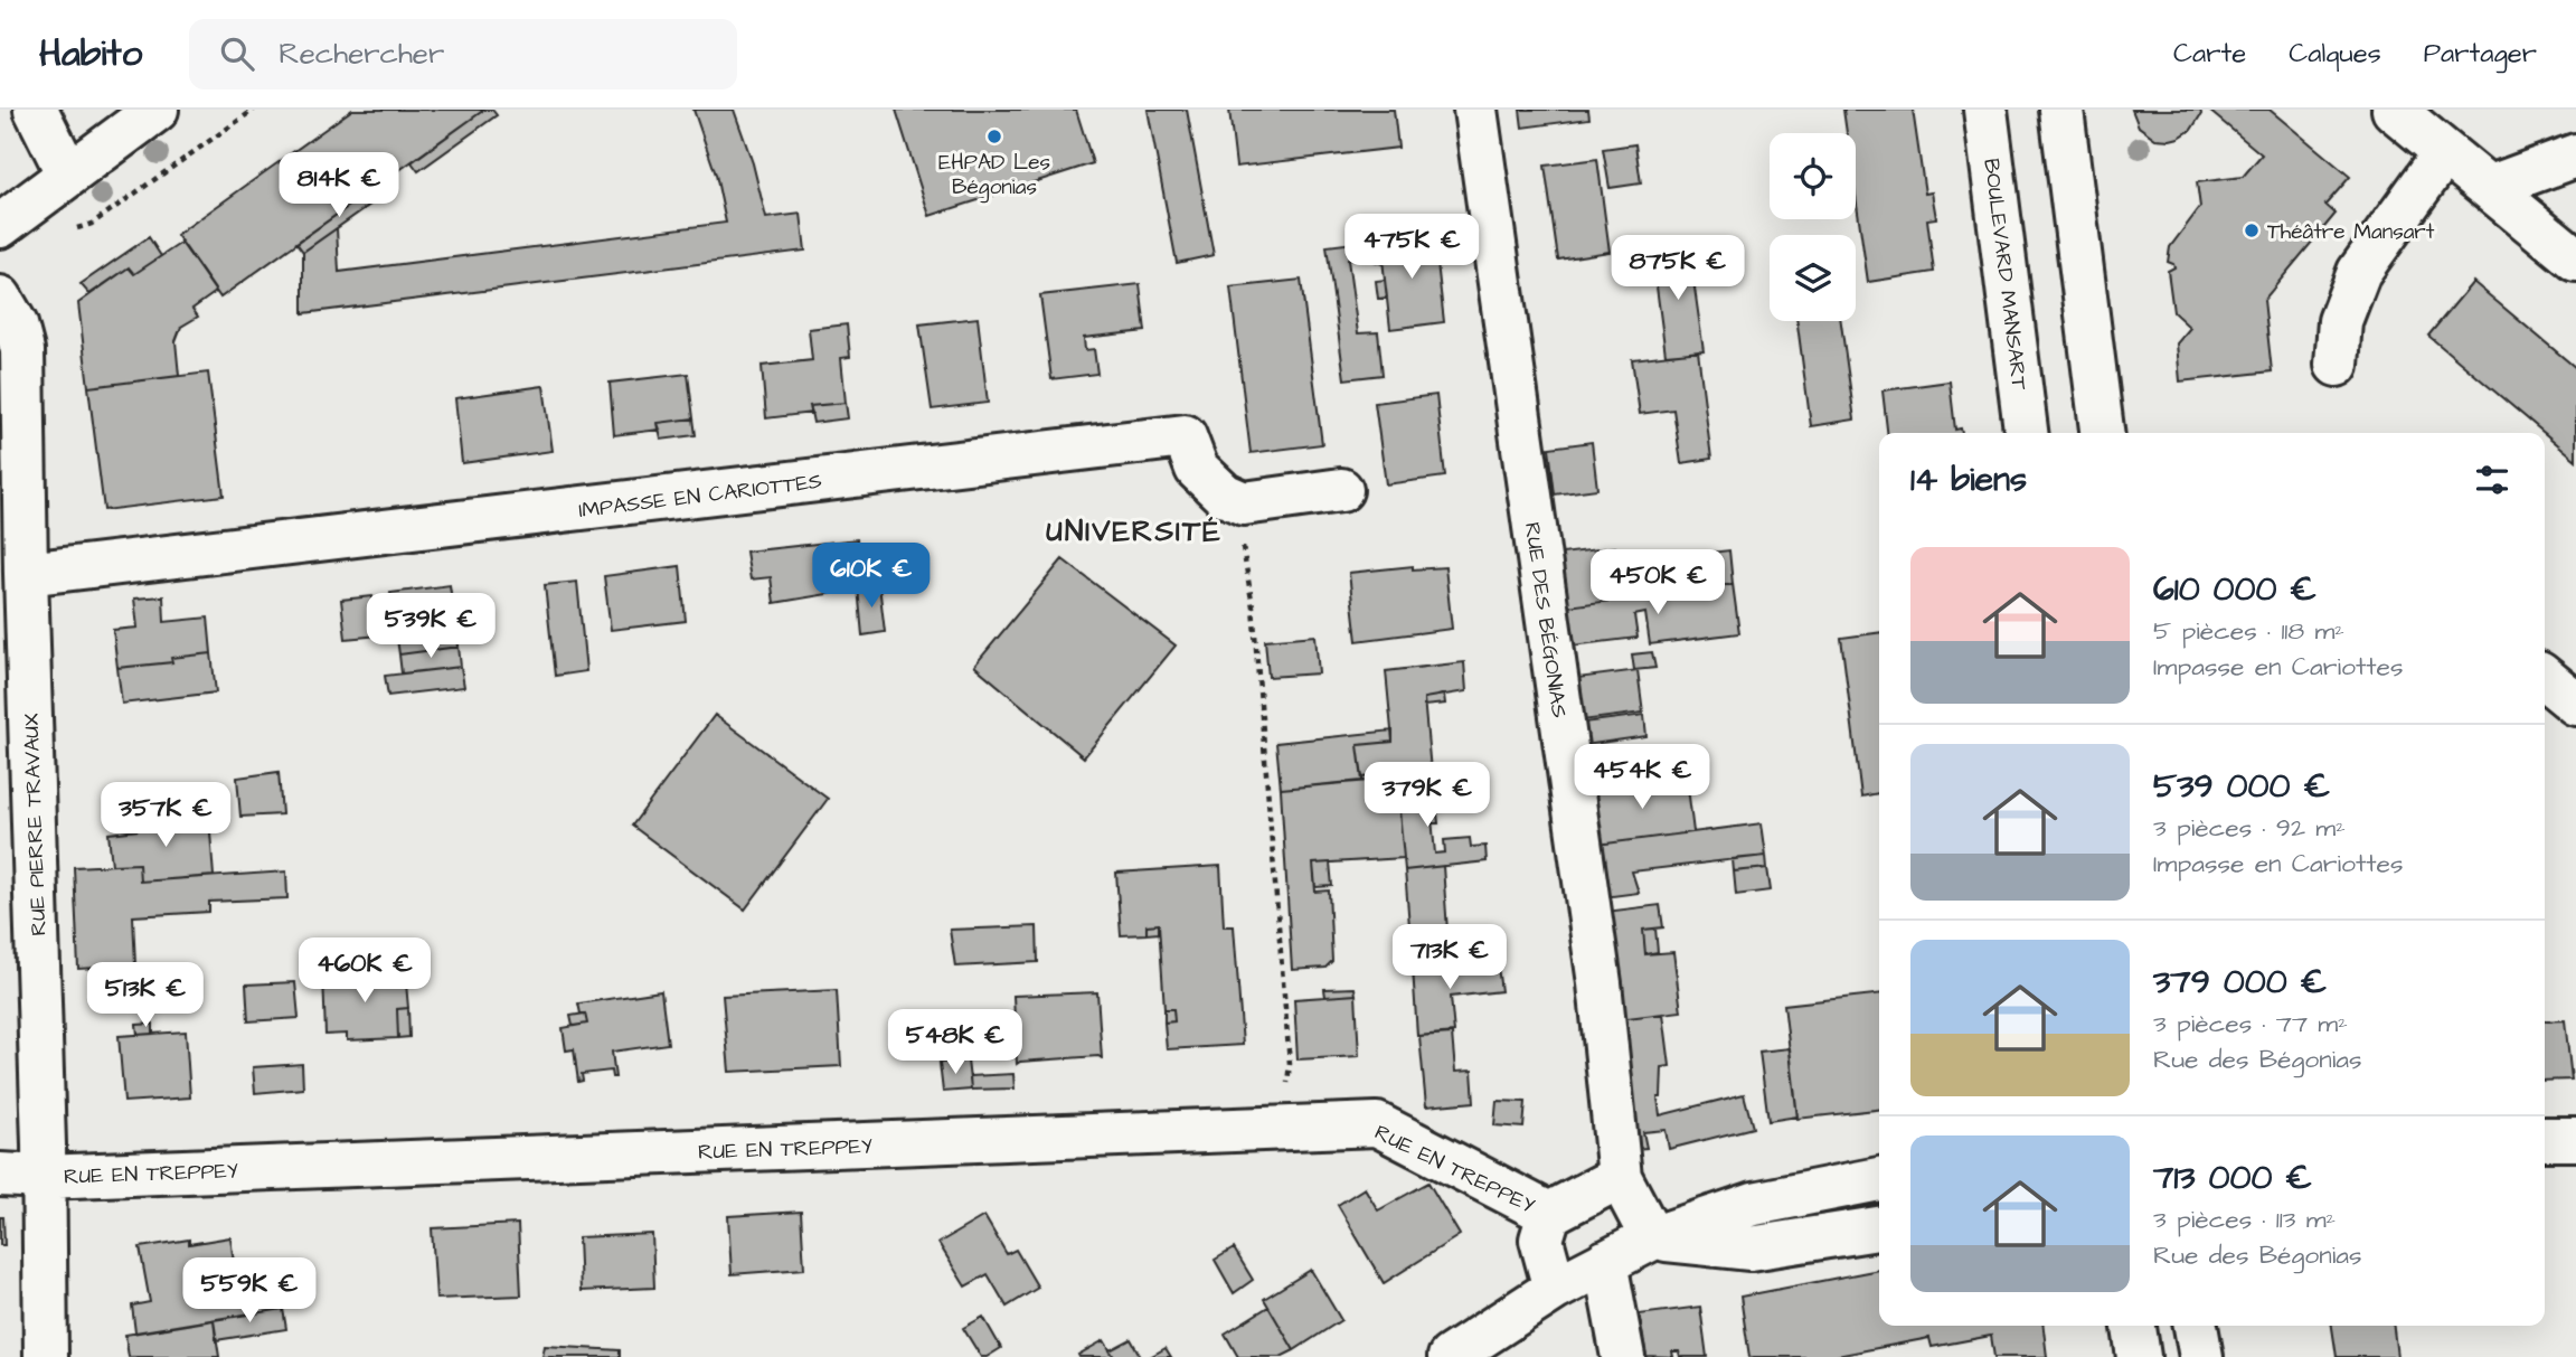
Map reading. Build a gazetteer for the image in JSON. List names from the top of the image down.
{
  "streets": {
    "street": [
      "BOULEVARD MANSART",
      "IMPASSE EN CARIOTTES",
      "RUE DES BÉGONIAS",
      "RUE PIERRE TRAVAUX",
      "RUE EN TREPPEY"
    ]
  },
  "crossings": [
    ["IMPASSE EN CARIOTTES", "RUE PIERRE TRAVAUX"],
    ["RUE PIERRE TRAVAUX", "RUE EN TREPPEY"]
  ],
  "districts": ["UNIVERSITÉ"],
  "places": ["EHPAD Les Bégonias", "Théâtre Mansart"],
  "page": {
    "header": "Habito",
    "search": "Rechercher",
    "nav": ["Carte", "Calques", "Partager"],
    "price": [
      "814K €",
      "475K €",
      "875K €",
      "610K €",
      "450K €",
      "539K €",
      "454K €",
      "379K €",
      "357K €",
      "713K €",
      "460K €",
      "513K €",
      "548K €",
      "559K €"
    ],
    "heading": "14 biens",
    "list": [
      {
        "name": "610 000 €",
        "note": "5 pièces · 118 m² · Impasse en Cariottes"
      },
      {
        "name": "539 000 €",
        "note": "3 pièces · 92 m² · Impasse en Cariottes"
      },
      {
        "name": "379 000 €",
        "note": "3 pièces · 77 m² · Rue des Bégonias"
      },
      {
        "name": "713 000 €",
        "note": "3 pièces · 113 m² · Rue des Bégonias"
      }
    ]
  }
}
